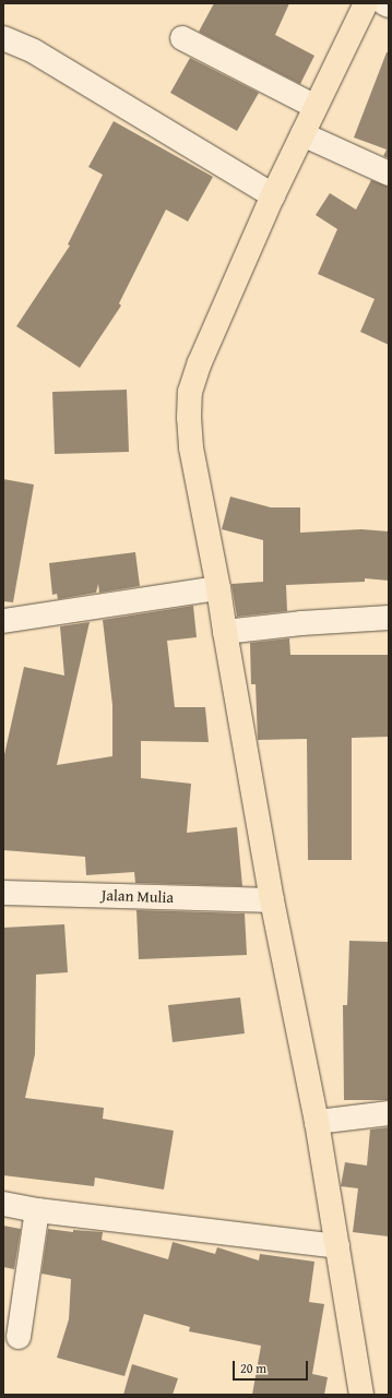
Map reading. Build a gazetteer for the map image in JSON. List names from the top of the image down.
{
  "streets": {
    "street": ["Jalan Mulia"]
  },
  "scale_bar": "20 m"
}
